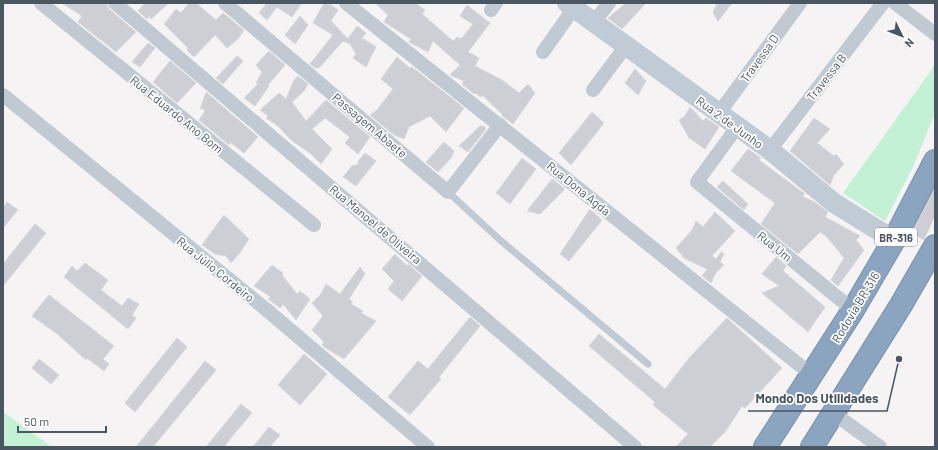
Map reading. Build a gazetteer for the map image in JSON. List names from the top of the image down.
{
  "streets": {
    "highway": ["BR-316", "Rodovia BR-316"],
    "street": [
      "Travessa D",
      "Travessa B",
      "Rua Eduardo Ano Bom",
      "Rua 2 de Junho",
      "Passagem Abaete",
      "Rua Dona Agda",
      "Rua Manoel de Oliveira",
      "Rua Um",
      "Rua Júlio Cordeiro"
    ]
  },
  "crossings": [
    ["Travessa D", "Rua 2 de Junho"],
    ["Travessa B", "Rua 2 de Junho"],
    ["Rua 2 de Junho", "Rua Um"],
    ["Rua 2 de Junho", "Rodovia BR-316"],
    ["Rua Dona Agda", "Rodovia BR-316"],
    ["Rua Um", "Rodovia BR-316"]
  ],
  "places": ["Mondo Dos Utilidades"],
  "scale_bar": "50 m",
  "north": "bottom right"
}
